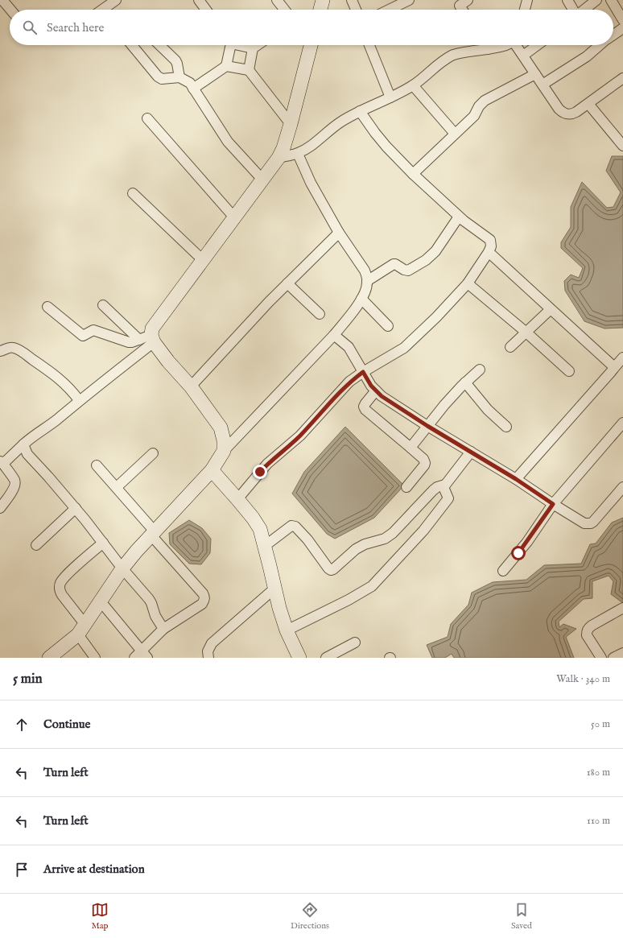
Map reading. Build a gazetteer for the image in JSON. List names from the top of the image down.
{
  "page": {
    "search": "Search here",
    "heading": ["5 min", "Walk · 340 m"],
    "list": [
      ["Continue", "50 m"],
      ["Turn left", "180 m"],
      ["Turn left", "110 m"],
      "Arrive at destination"
    ],
    "nav": ["Map", "Directions", "Saved"]
  }
}
